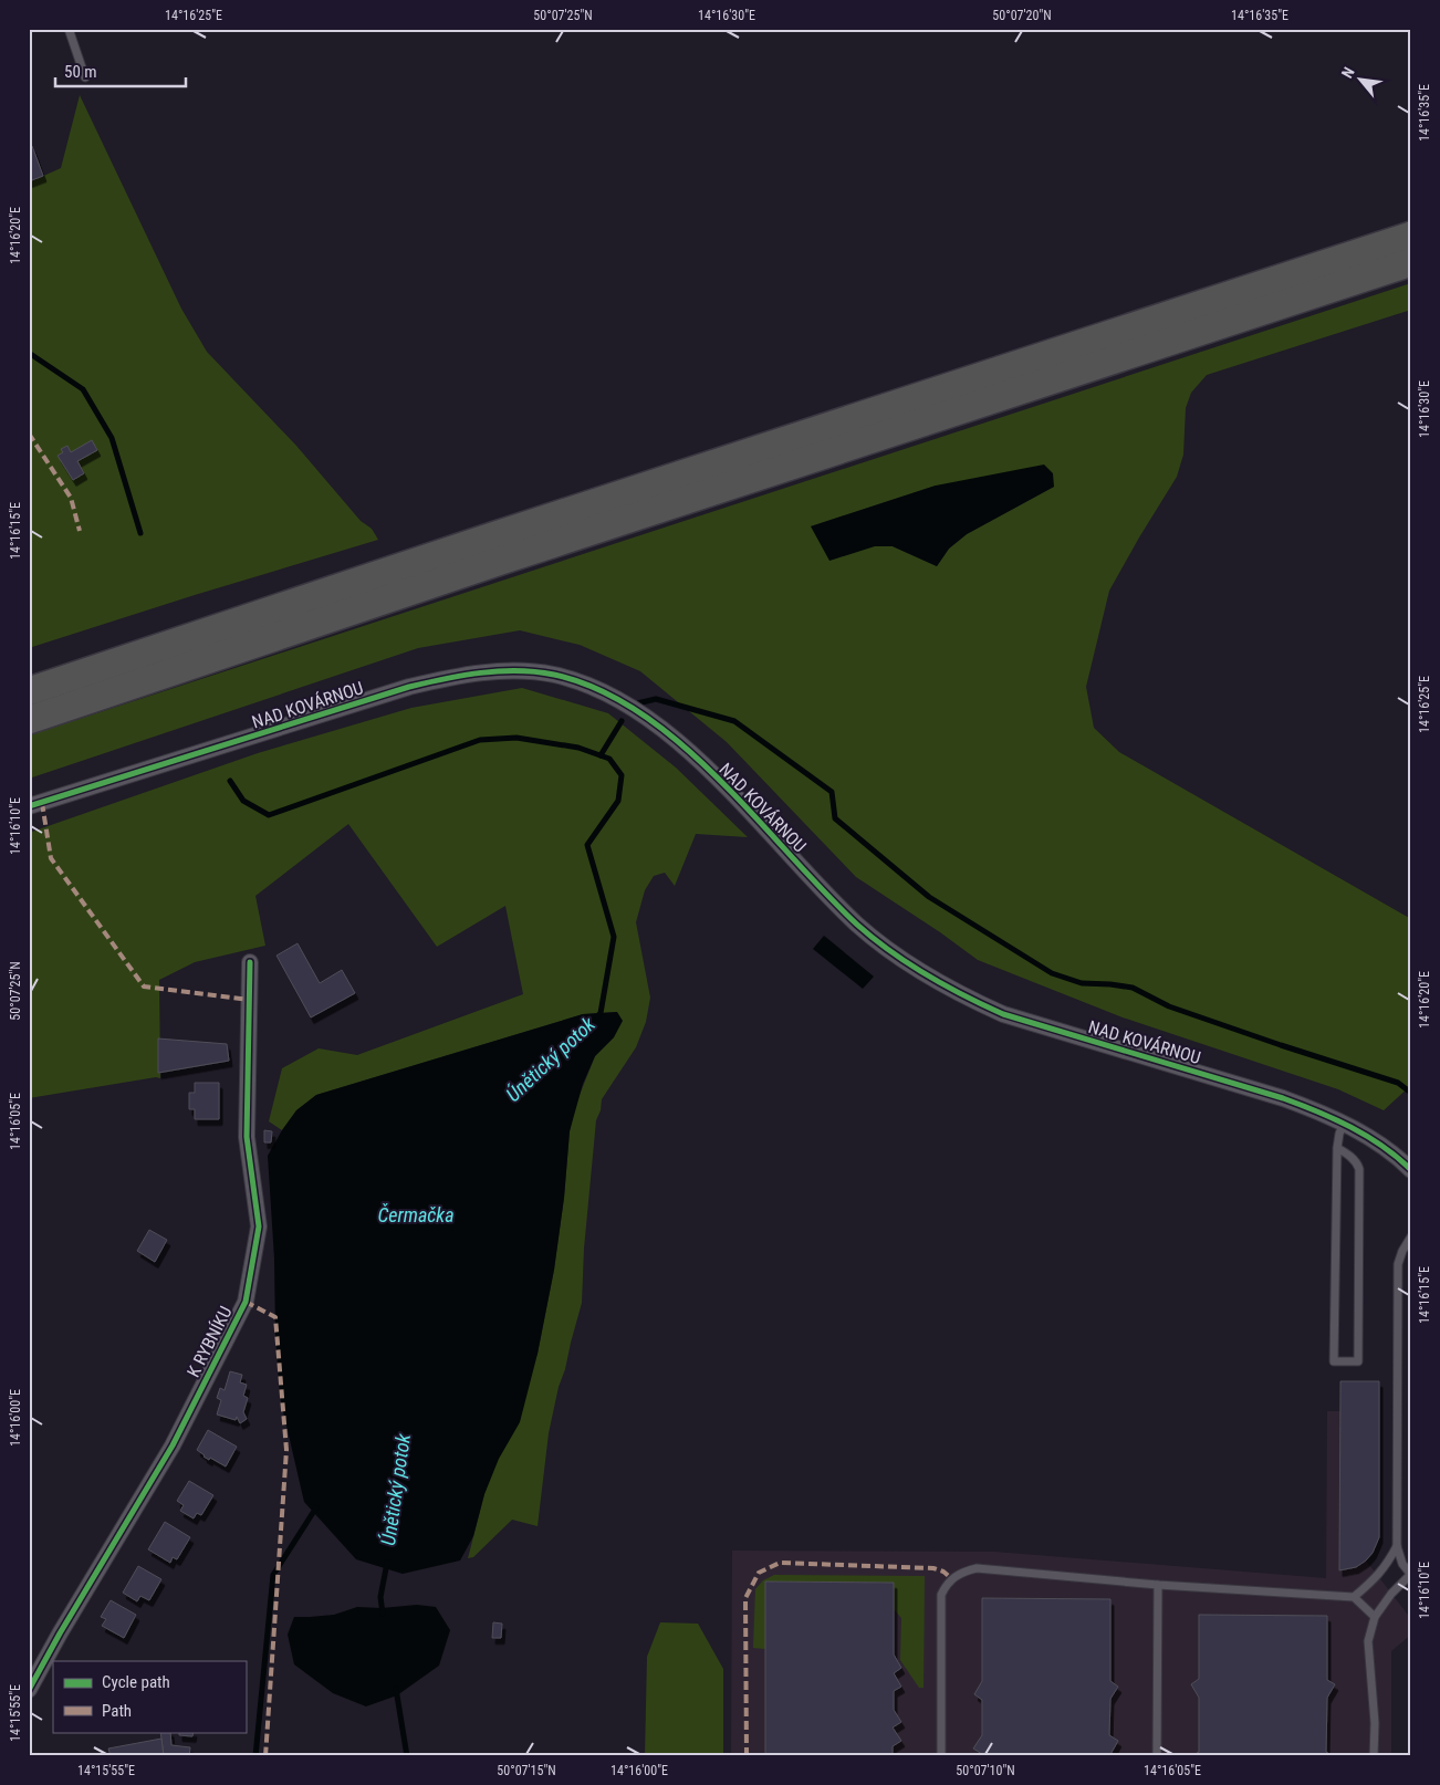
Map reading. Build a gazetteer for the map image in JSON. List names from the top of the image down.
{
  "streets": {
    "street": ["NAD KOVÁRNOU", "K RYBNÍKU"]
  },
  "water": ["Únětický potok", "Čermačka"],
  "legend": ["Cycle path", "Path"],
  "scale_bar": "50 m",
  "north": "top left",
  "coordinates": [
    "14°16'25\"E",
    "50°07'25\"N",
    "14°16'30\"E",
    "50°07'20\"N",
    "14°16'35\"E",
    "14°16'20\"E",
    "14°16'15\"E",
    "14°16'10\"E",
    "14°16'05\"E",
    "14°16'00\"E",
    "14°15'55\"E",
    "50°07'15\"N",
    "50°07'10\"N"
  ]
}
